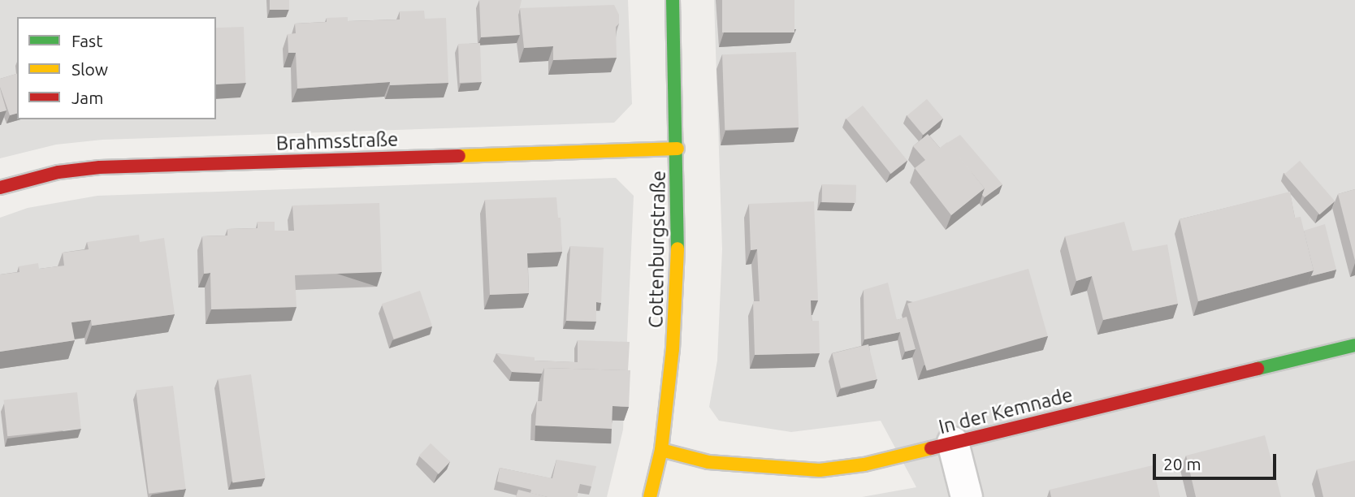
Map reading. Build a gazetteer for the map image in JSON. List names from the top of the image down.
{
  "streets": {
    "street": ["Brahmsstraße", "Cottenburgstraße", "In der Kemnade"]
  },
  "crossings": [
    ["Brahmsstraße", "Cottenburgstraße"],
    ["Cottenburgstraße", "In der Kemnade"]
  ],
  "legend": ["Fast", "Slow", "Jam"],
  "scale_bar": "20 m"
}
